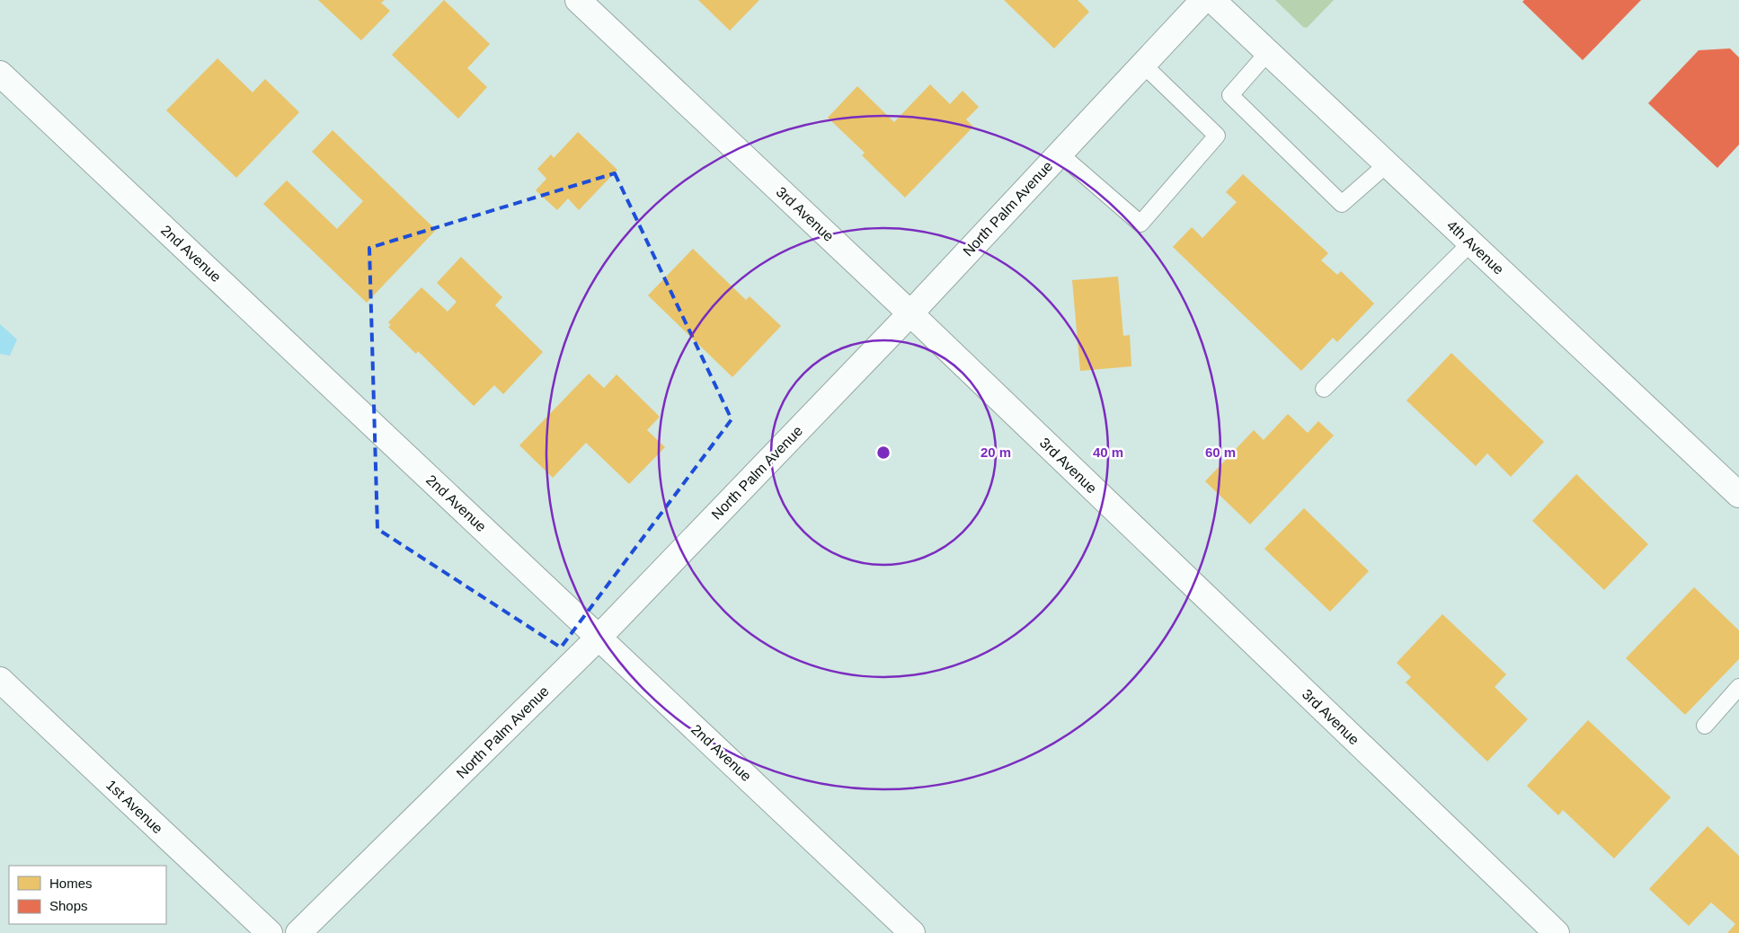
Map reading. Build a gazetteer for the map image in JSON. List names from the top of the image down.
{
  "streets": {
    "street": [
      "North Palm Avenue",
      "3rd Avenue",
      "4th Avenue",
      "2nd Avenue",
      "1st Avenue"
    ]
  },
  "crossings": [
    ["North Palm Avenue", "3rd Avenue"],
    ["North Palm Avenue", "2nd Avenue"]
  ],
  "legend": ["Homes", "Shops"],
  "rings": ["20 m", "40 m", "60 m"]
}
